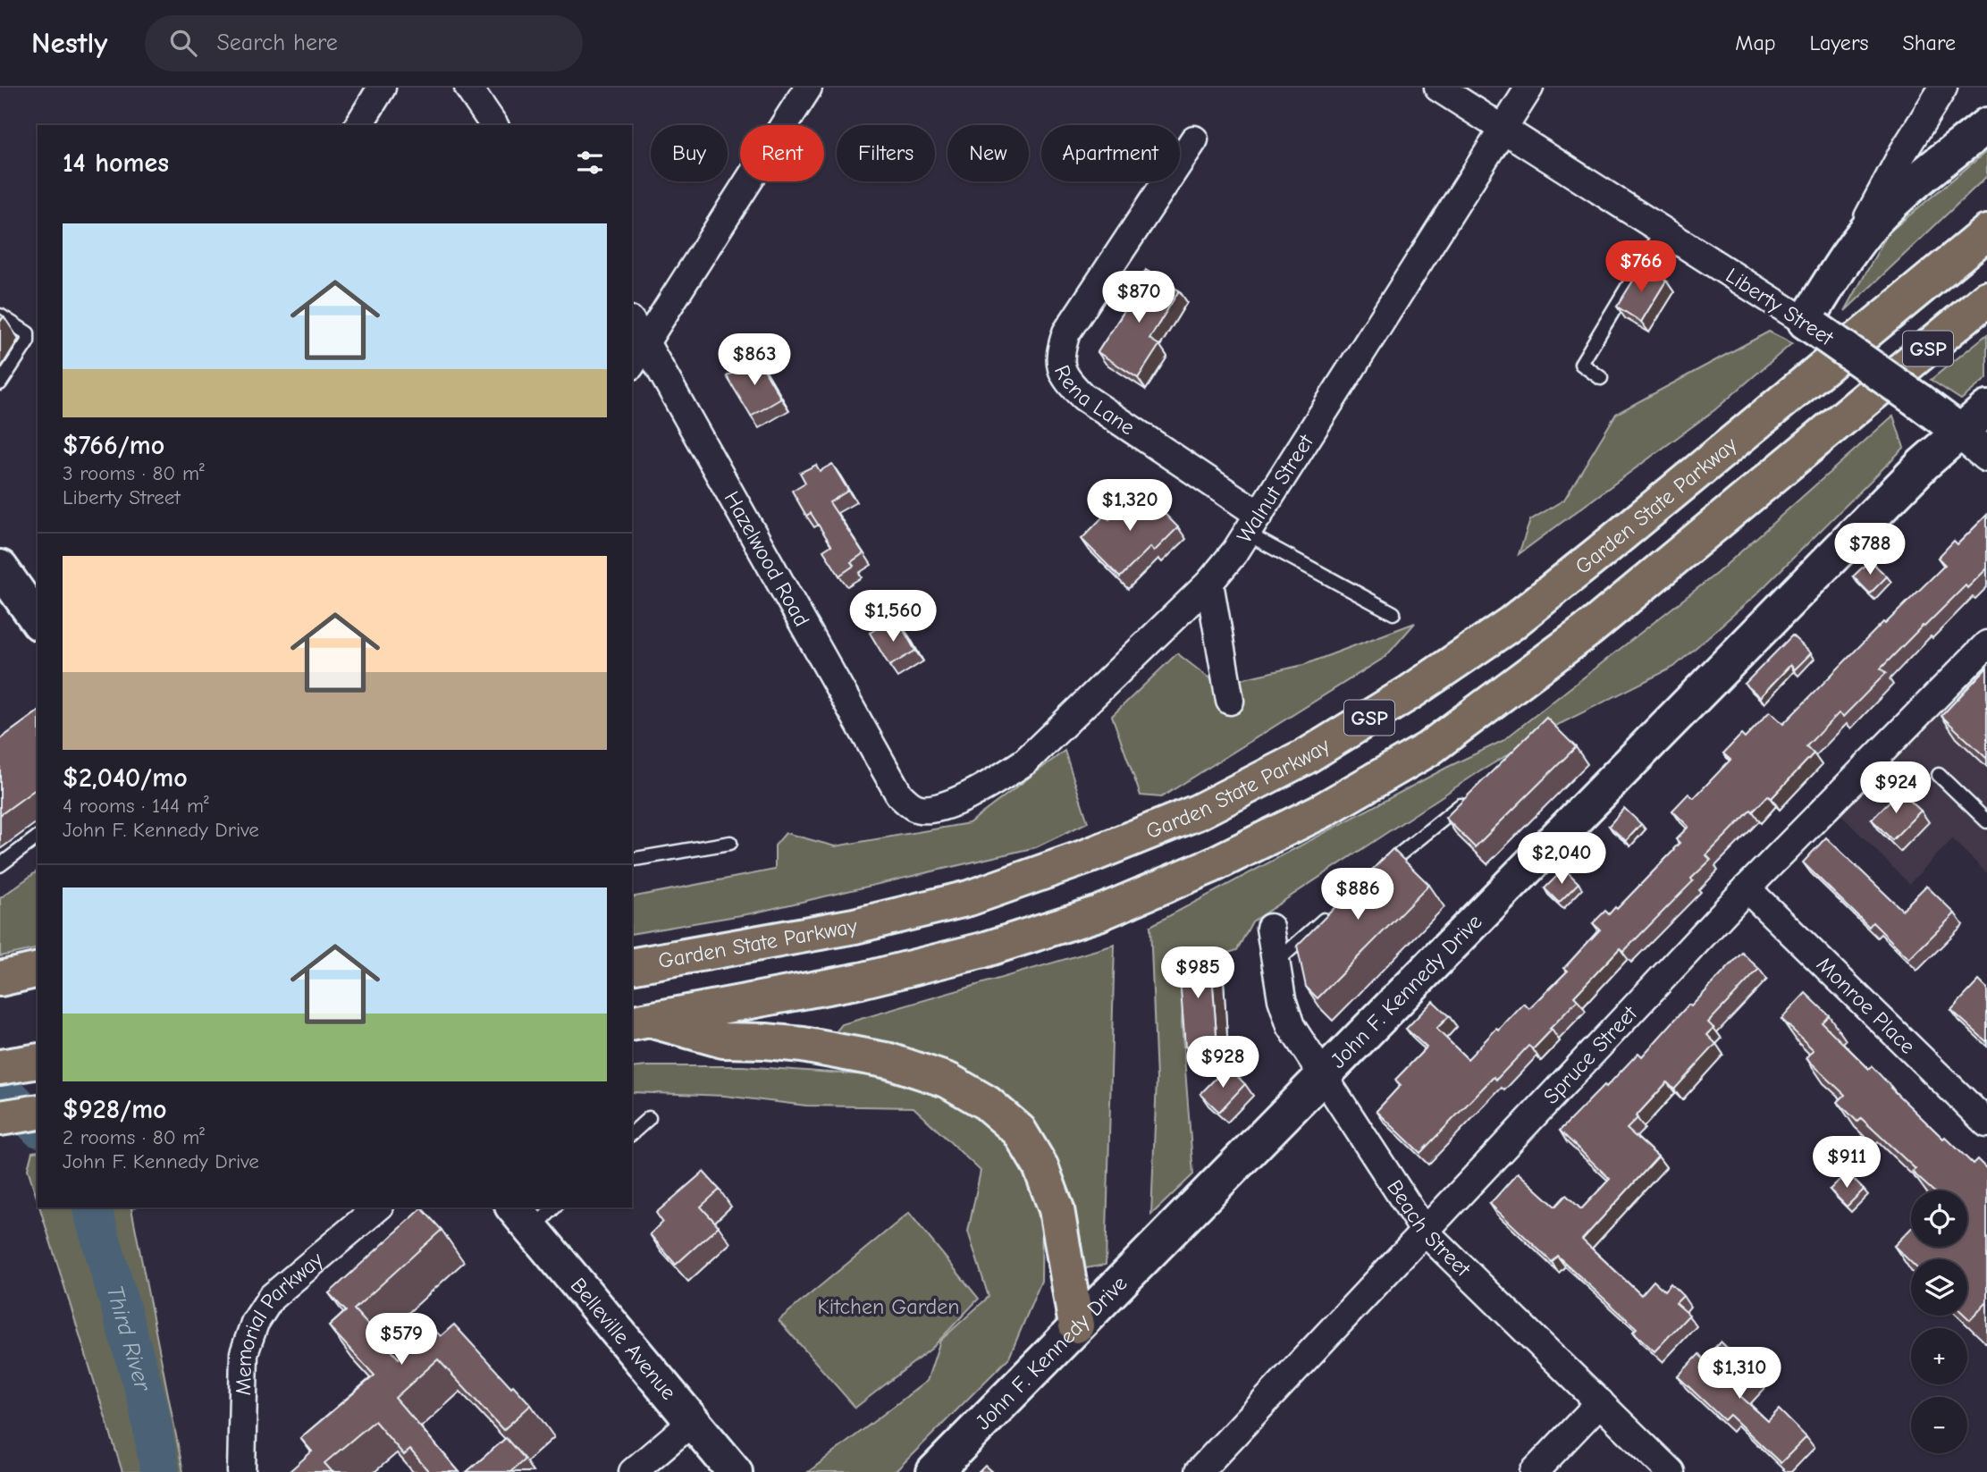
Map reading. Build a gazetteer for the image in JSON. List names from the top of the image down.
{
  "streets": {
    "highway": ["GSP", "Garden State Parkway"],
    "main road": ["Liberty Street", "John F. Kennedy Drive", "Belleville Avenue"],
    "street": [
      "Rena Lane",
      "Walnut Street",
      "Hazelwood Road",
      "Monroe Place",
      "Spruce Street",
      "Beach Street",
      "Memorial Parkway"
    ]
  },
  "crossings": [
    ["Liberty Street", "Walnut Street"],
    ["Liberty Street", "John F. Kennedy Drive"],
    ["Rena Lane", "Walnut Street"],
    ["Walnut Street", "Hazelwood Road"],
    ["John F. Kennedy Drive", "Beach Street"],
    ["Monroe Place", "Spruce Street"],
    ["Spruce Street", "Beach Street"]
  ],
  "water": ["Third River"],
  "parks": ["Kitchen Garden"],
  "page": {
    "header": "Nestly",
    "search": "Search here",
    "nav": ["Map", "Layers", "Share"],
    "chip": [
      "Buy",
      "Rent",
      "Filters",
      "New",
      "Apartment"
    ],
    "heading": "14 homes",
    "list": [
      {
        "name": "$766/mo",
        "note": "3 rooms · 80 m² · Liberty Street"
      },
      {
        "name": "$2,040/mo",
        "note": "4 rooms · 144 m² · John F. Kennedy Drive"
      },
      {
        "name": "$928/mo",
        "note": "2 rooms · 80 m² · John F. Kennedy Drive"
      }
    ],
    "price": [
      "$766",
      "$870",
      "$863",
      "$1,320",
      "$788",
      "$1,560",
      "$924",
      "$2,040",
      "$886",
      "$985",
      "$928",
      "$911",
      "$579",
      "$1,310"
    ],
    "map_buttons": ["+", "−"]
  }
}
